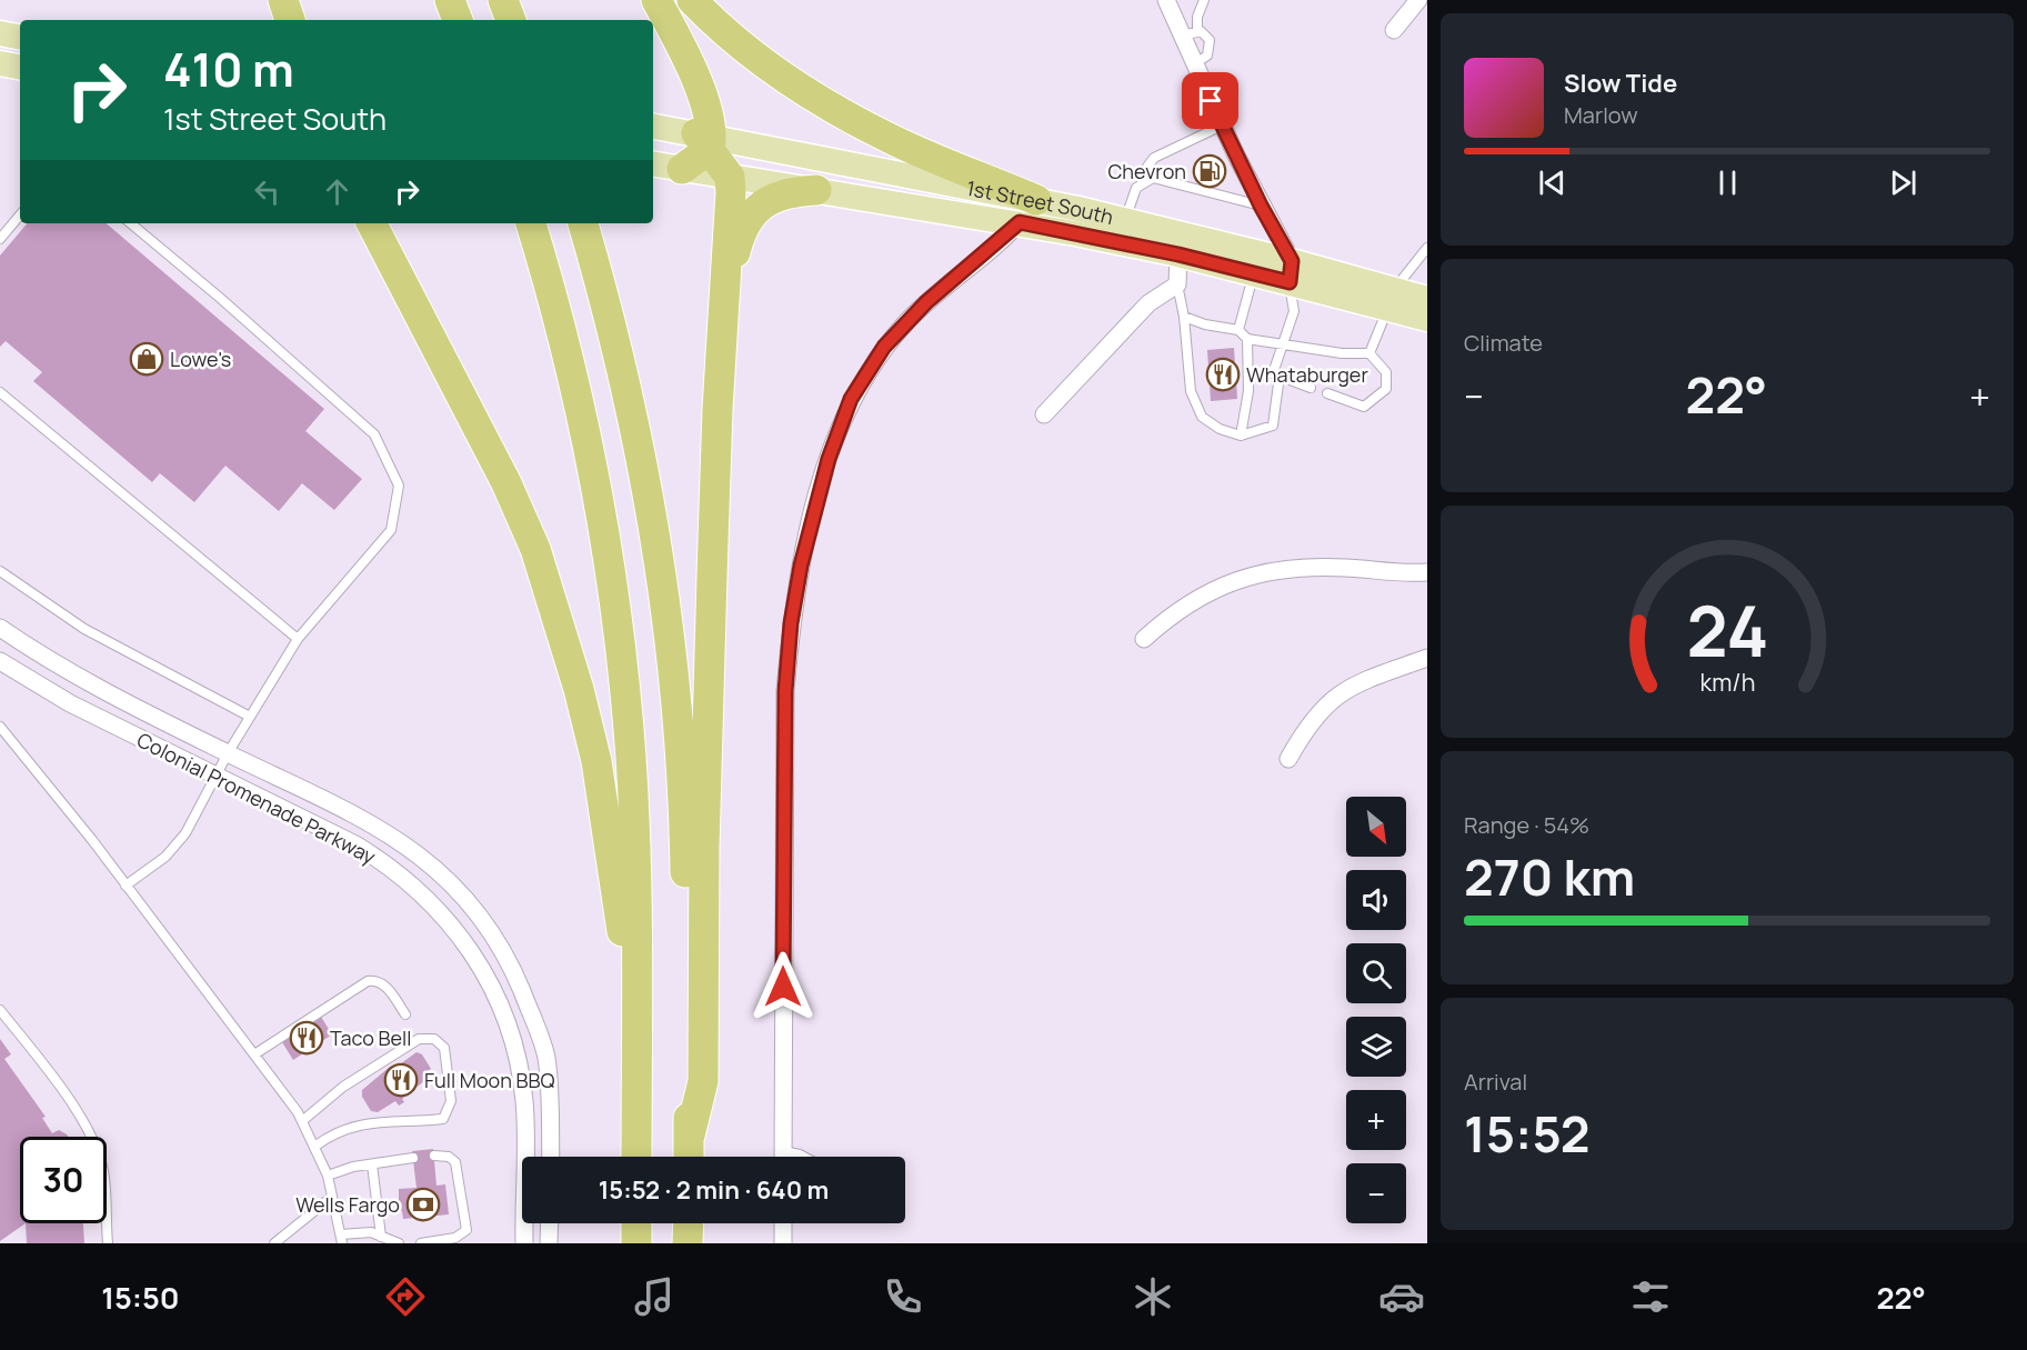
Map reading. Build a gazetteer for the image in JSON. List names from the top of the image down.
{
  "streets": {
    "main road": ["1st Street South"],
    "street": ["Colonial Promenade Parkway"]
  },
  "places": {
    "fuel station": ["Chevron"],
    "shop": ["Lowe's"],
    "restaurant": ["Whataburger", "Taco Bell", "Full Moon BBQ"],
    "bank": ["Wells Fargo"]
  },
  "north": "bottom right",
  "page": {
    "turn": ["410 m", "1st Street South"],
    "song": ["Slow Tide", "Marlow"],
    "tile": [
      "Climate",
      ["Range · 54%", "270 km"],
      ["Arrival", "15:52"]
    ],
    "heat": ["−", "22°", "+"],
    "map_buttons": ["+", "−"],
    "limit": "30",
    "trip": "15:52 · 2 min · 640 m",
    "tabs": ["15:50", "22°"],
    "gauge": ["24", "km/h"]
  }
}
